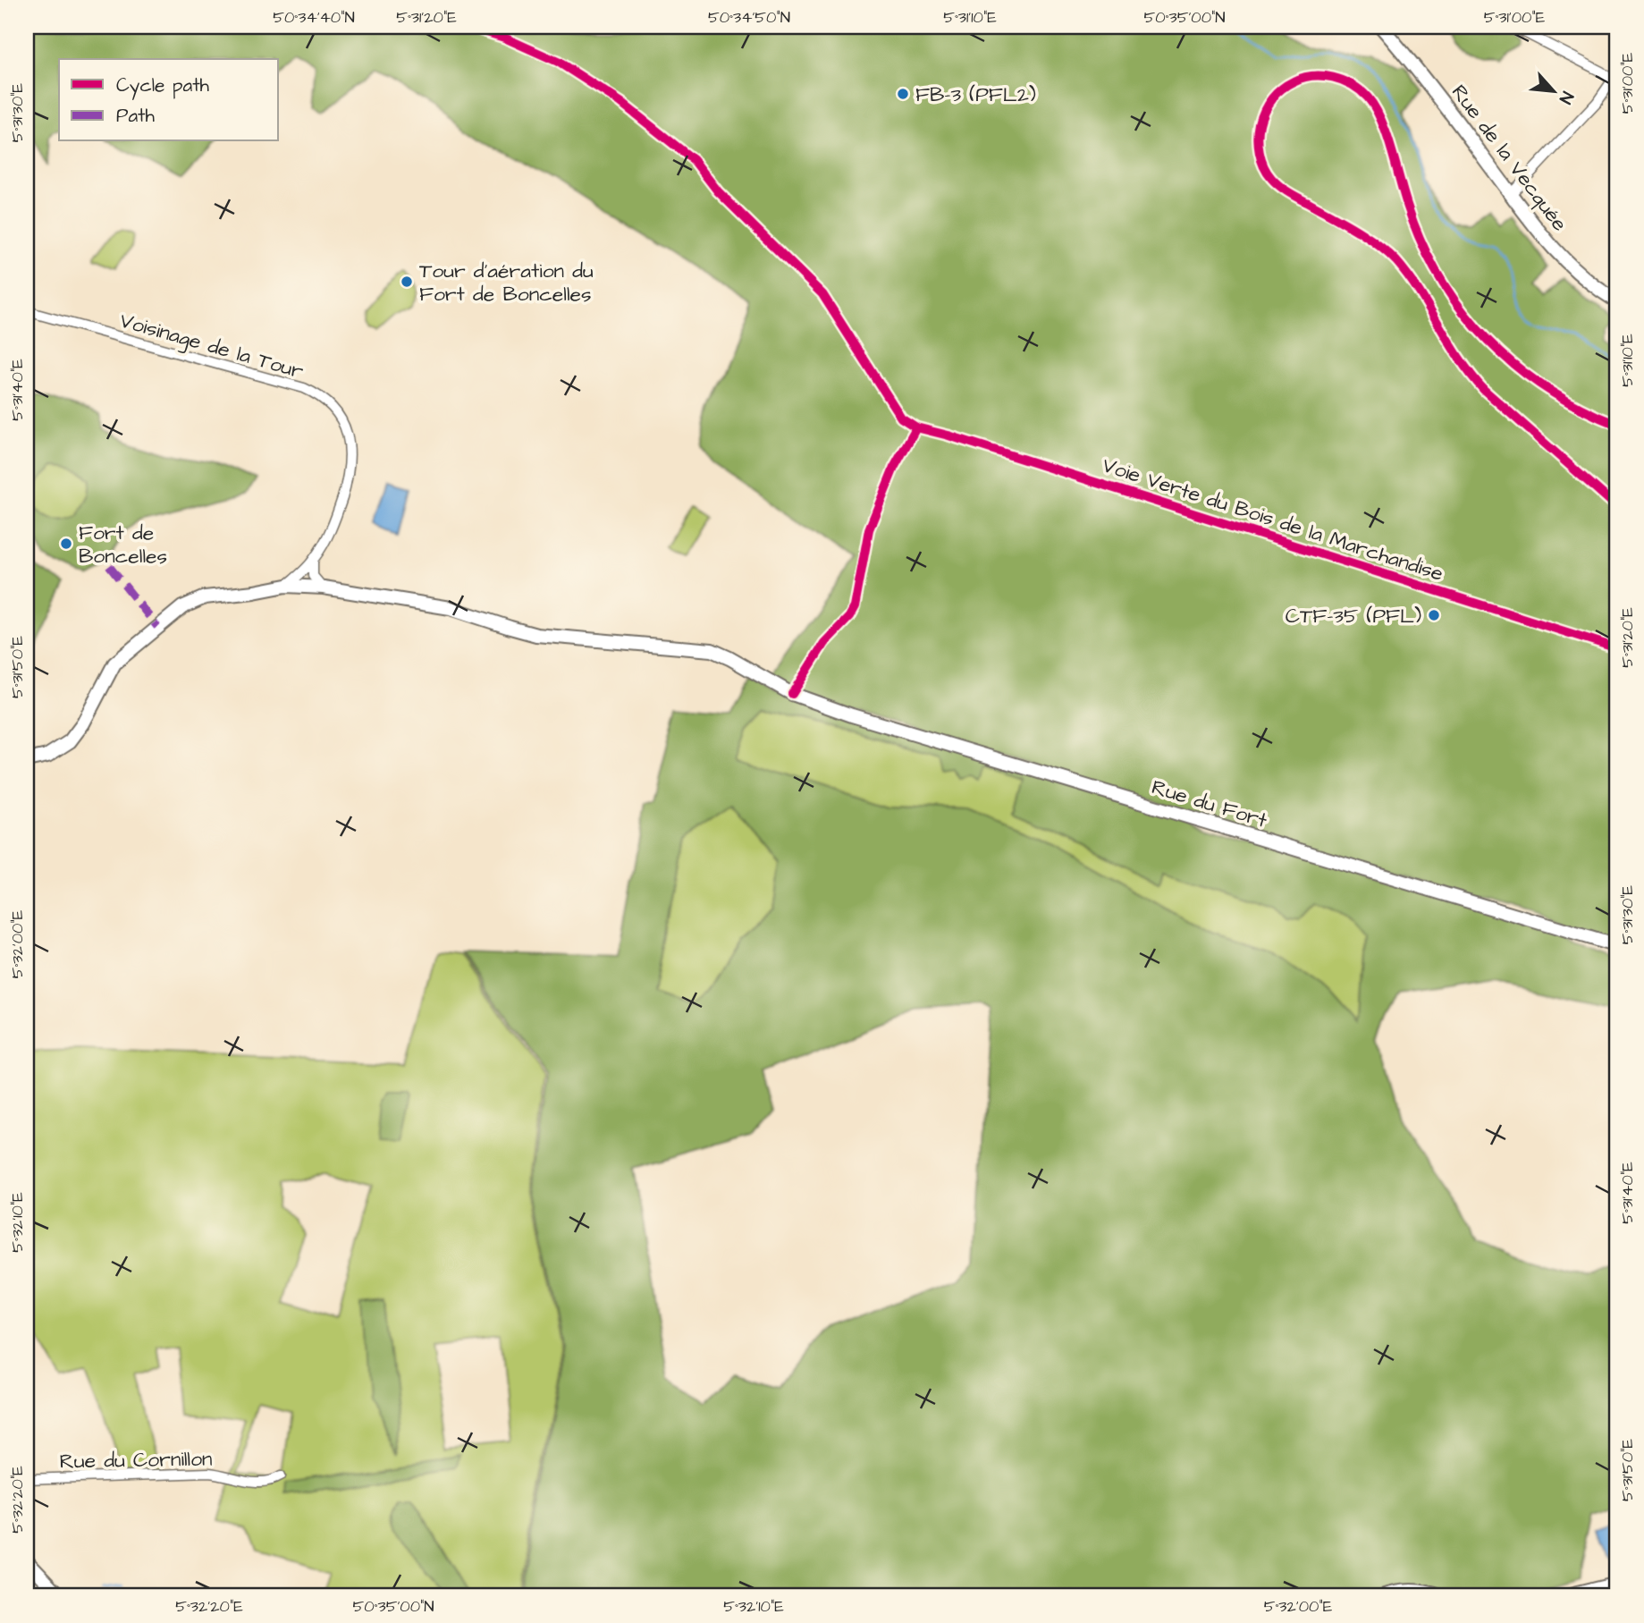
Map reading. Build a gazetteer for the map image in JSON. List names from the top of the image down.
{
  "streets": {
    "street": [
      "Rue de la Vecquée",
      "Voisinage de la Tour",
      "Rue du Fort",
      "Rue du Cornillon"
    ],
    "cycle path": ["Voie Verte du Bois de la Marchandise"]
  },
  "crossings": [
    ["Voisinage de la Tour", "Rue du Fort"]
  ],
  "places": [
    "FB-3 (PFL2)",
    "Tour d'aération du Fort de Boncelles",
    "Fort de Boncelles",
    "CTF-35 (PFL)"
  ],
  "legend": ["Cycle path", "Path"],
  "north": "bottom right",
  "coordinates": [
    "50°34'40\"N",
    "5°31'20\"E",
    "50°34'50\"N",
    "5°31'10\"E",
    "50°35'00\"N",
    "5°31'00\"E",
    "5°31'30\"E",
    "5°31'40\"E",
    "5°31'50\"E",
    "5°32'00\"E",
    "5°32'10\"E",
    "5°32'20\"E"
  ]
}
